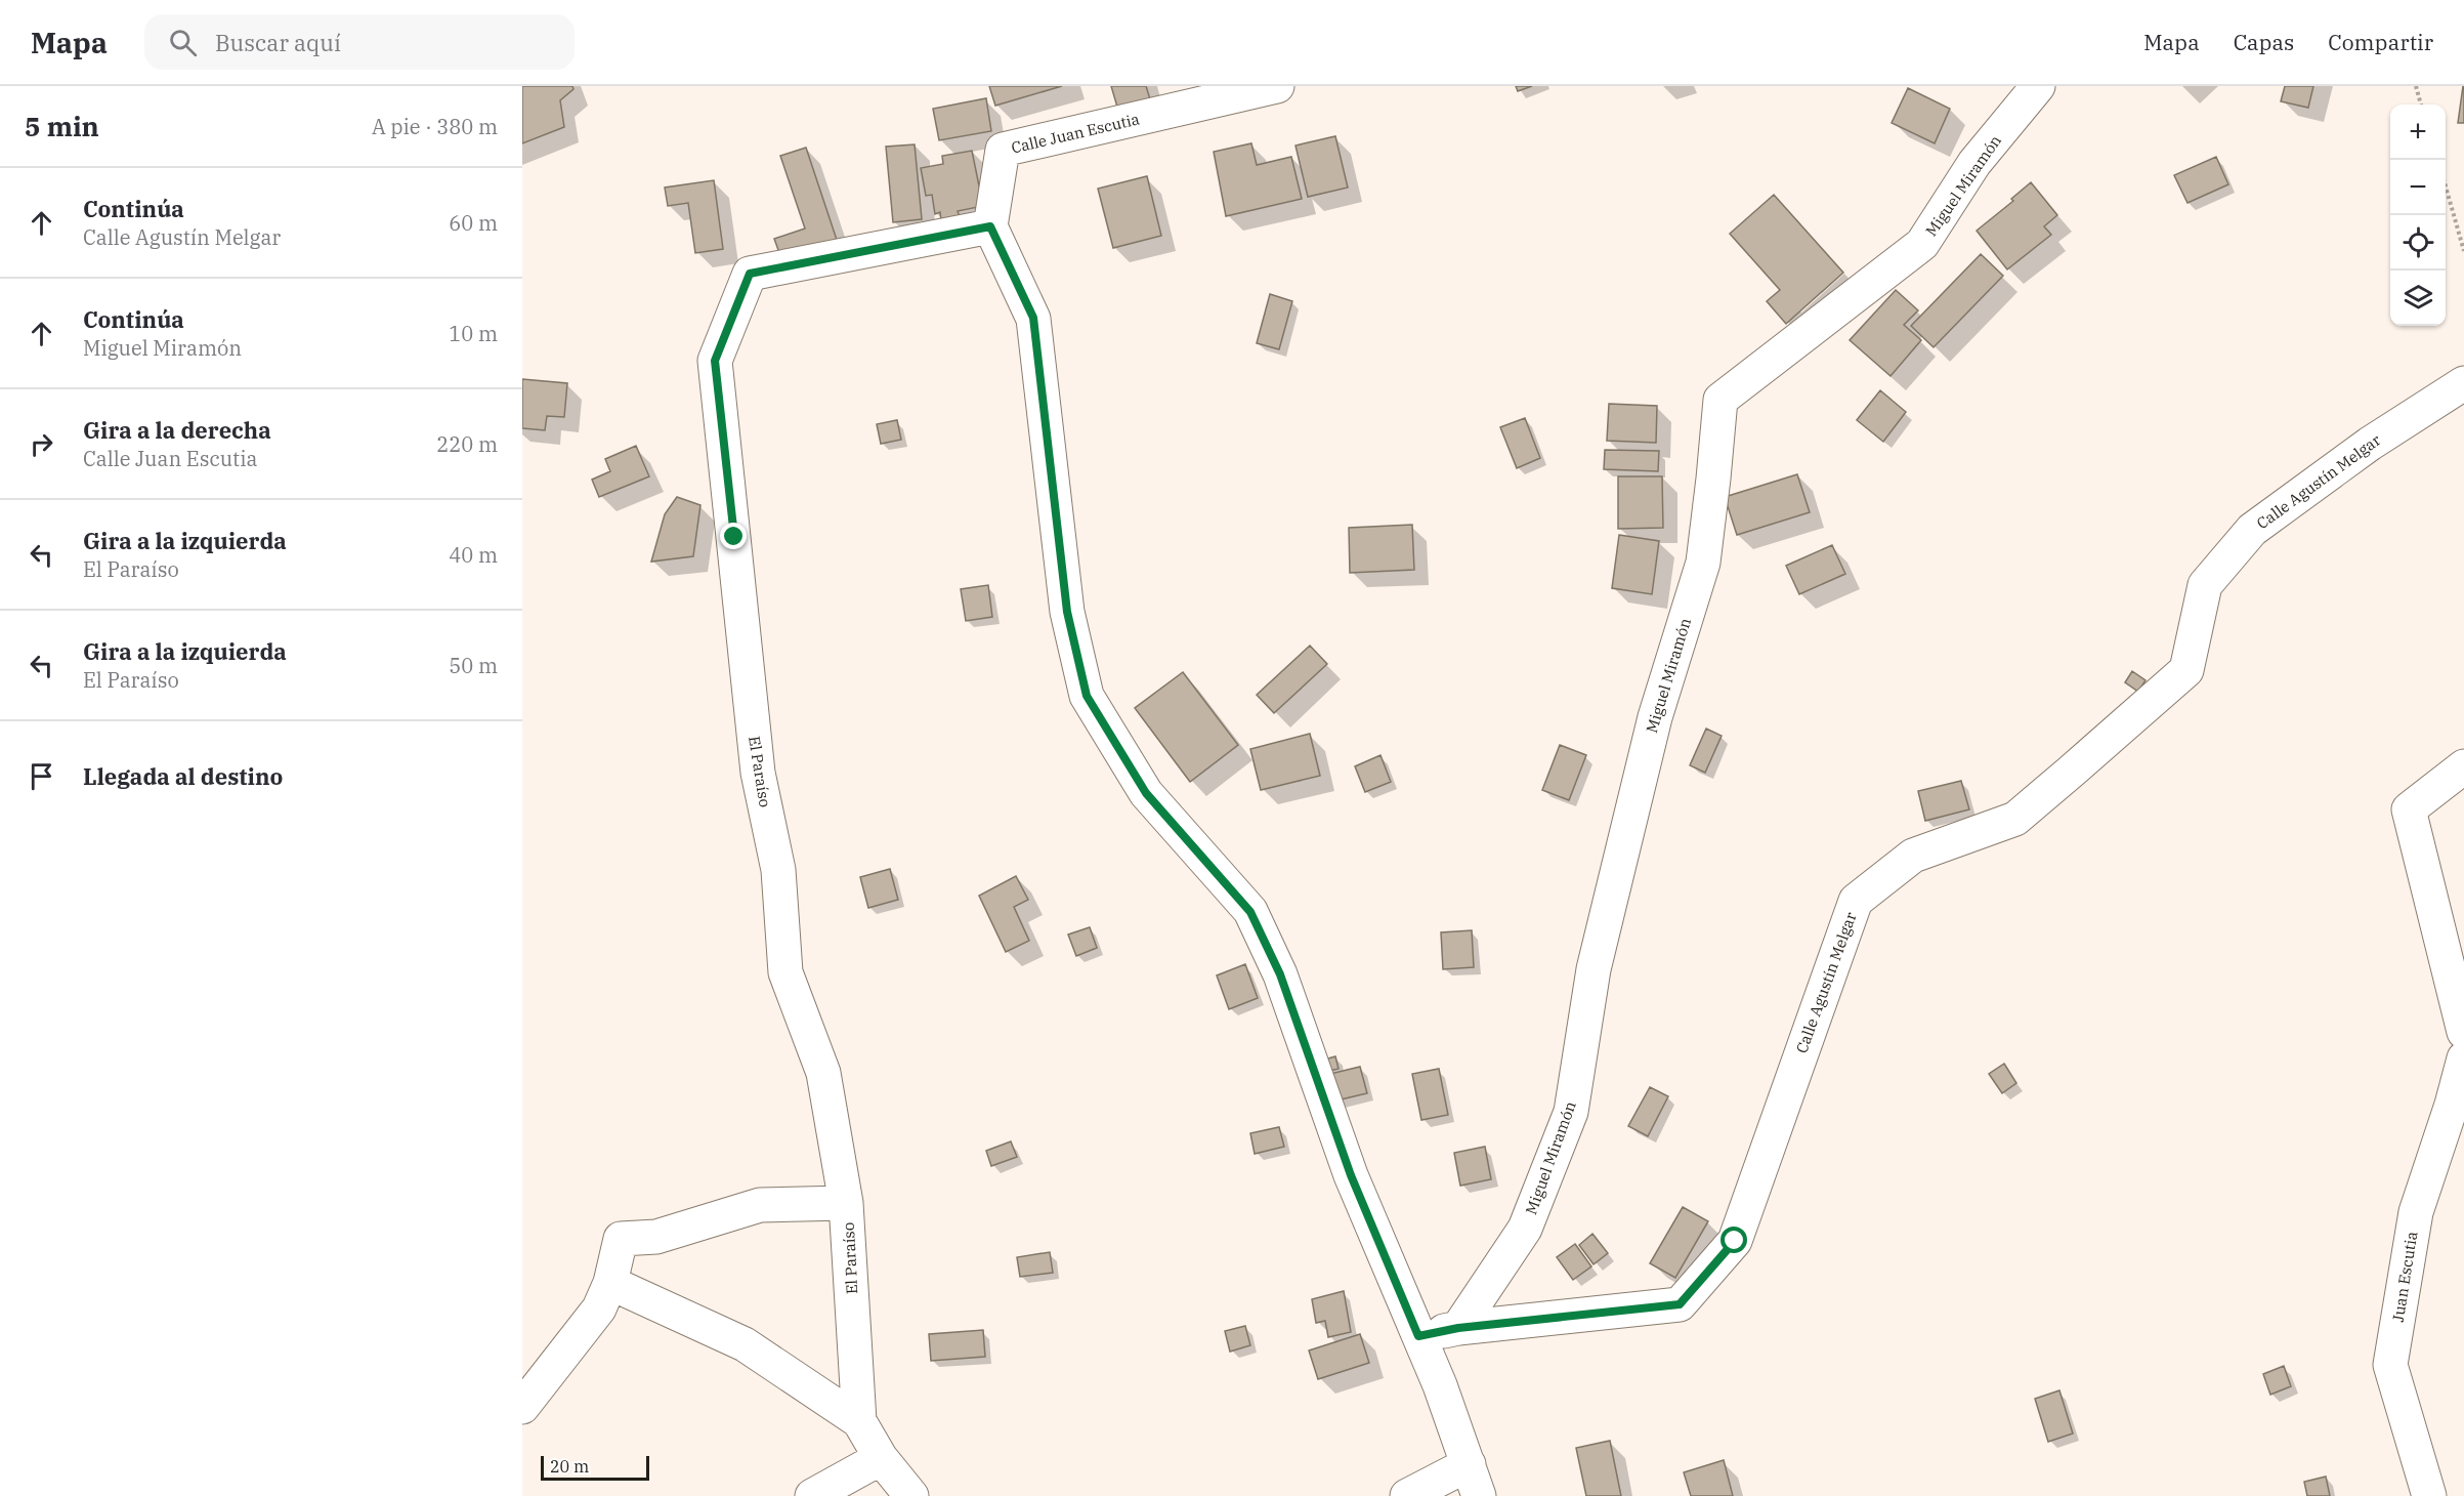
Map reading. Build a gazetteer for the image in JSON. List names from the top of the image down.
{
  "streets": {
    "street": [
      "Calle Juan Escutia",
      "Miguel Miramón",
      "Calle Agustín Melgar",
      "El Paraíso",
      "Juan Escutia"
    ]
  },
  "crossings": [
    ["Calle Juan Escutia", "El Paraíso"],
    ["Miguel Miramón", "Calle Agustín Melgar"]
  ],
  "scale_bar": "20 m",
  "page": {
    "header": "Mapa",
    "search": "Buscar aquí",
    "nav": ["Mapa", "Capas", "Compartir"],
    "heading": ["5 min", "A pie · 380 m"],
    "map_buttons": ["+", "−"],
    "list": [
      ["Continúa", "Calle Agustín Melgar", "60 m"],
      ["Continúa", "Miguel Miramón", "10 m"],
      ["Gira a la derecha", "Calle Juan Escutia", "220 m"],
      ["Gira a la izquierda", "El Paraíso", "40 m"],
      ["Gira a la izquierda", "El Paraíso", "50 m"],
      "Llegada al destino"
    ],
    "scale": "20 m"
  }
}
